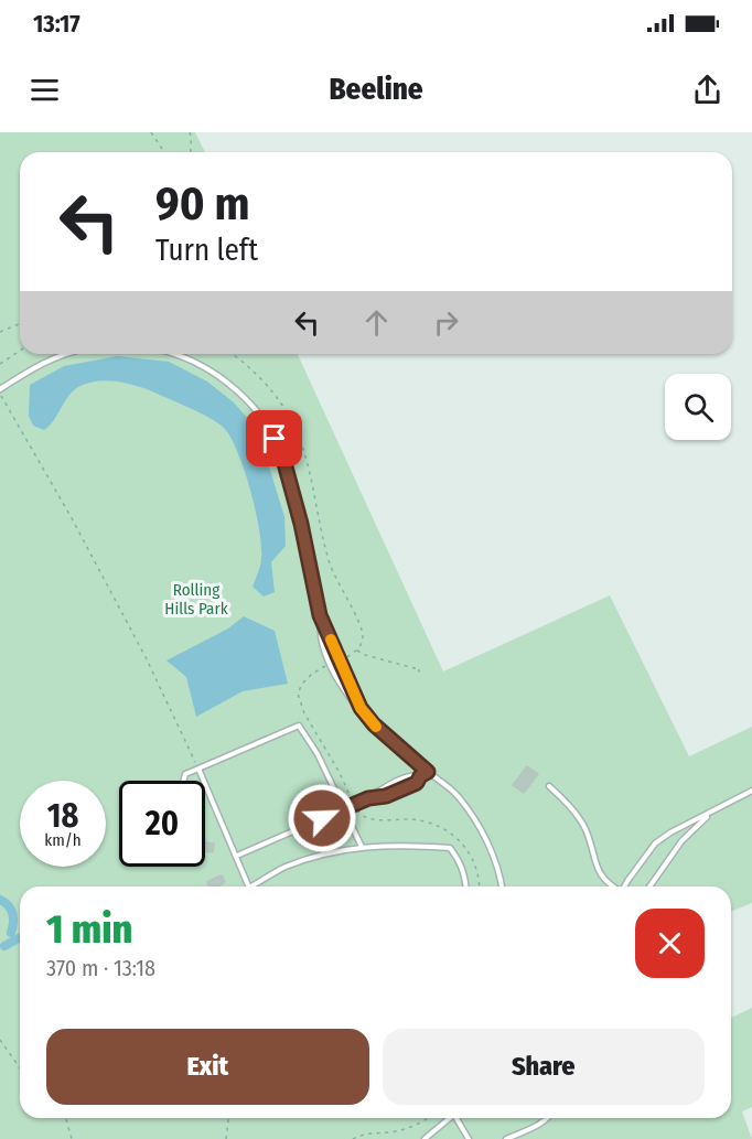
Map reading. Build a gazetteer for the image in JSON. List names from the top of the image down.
{
  "parks": ["Rolling Hills Park"],
  "page": {
    "status": "13:17",
    "header": "Beeline",
    "turn": ["90 m", "Turn left"],
    "speed": "18 km/h",
    "limit": "20",
    "heading": ["1 min", "370 m · 13:18"],
    "buttons": ["Exit", "Share"]
  }
}
